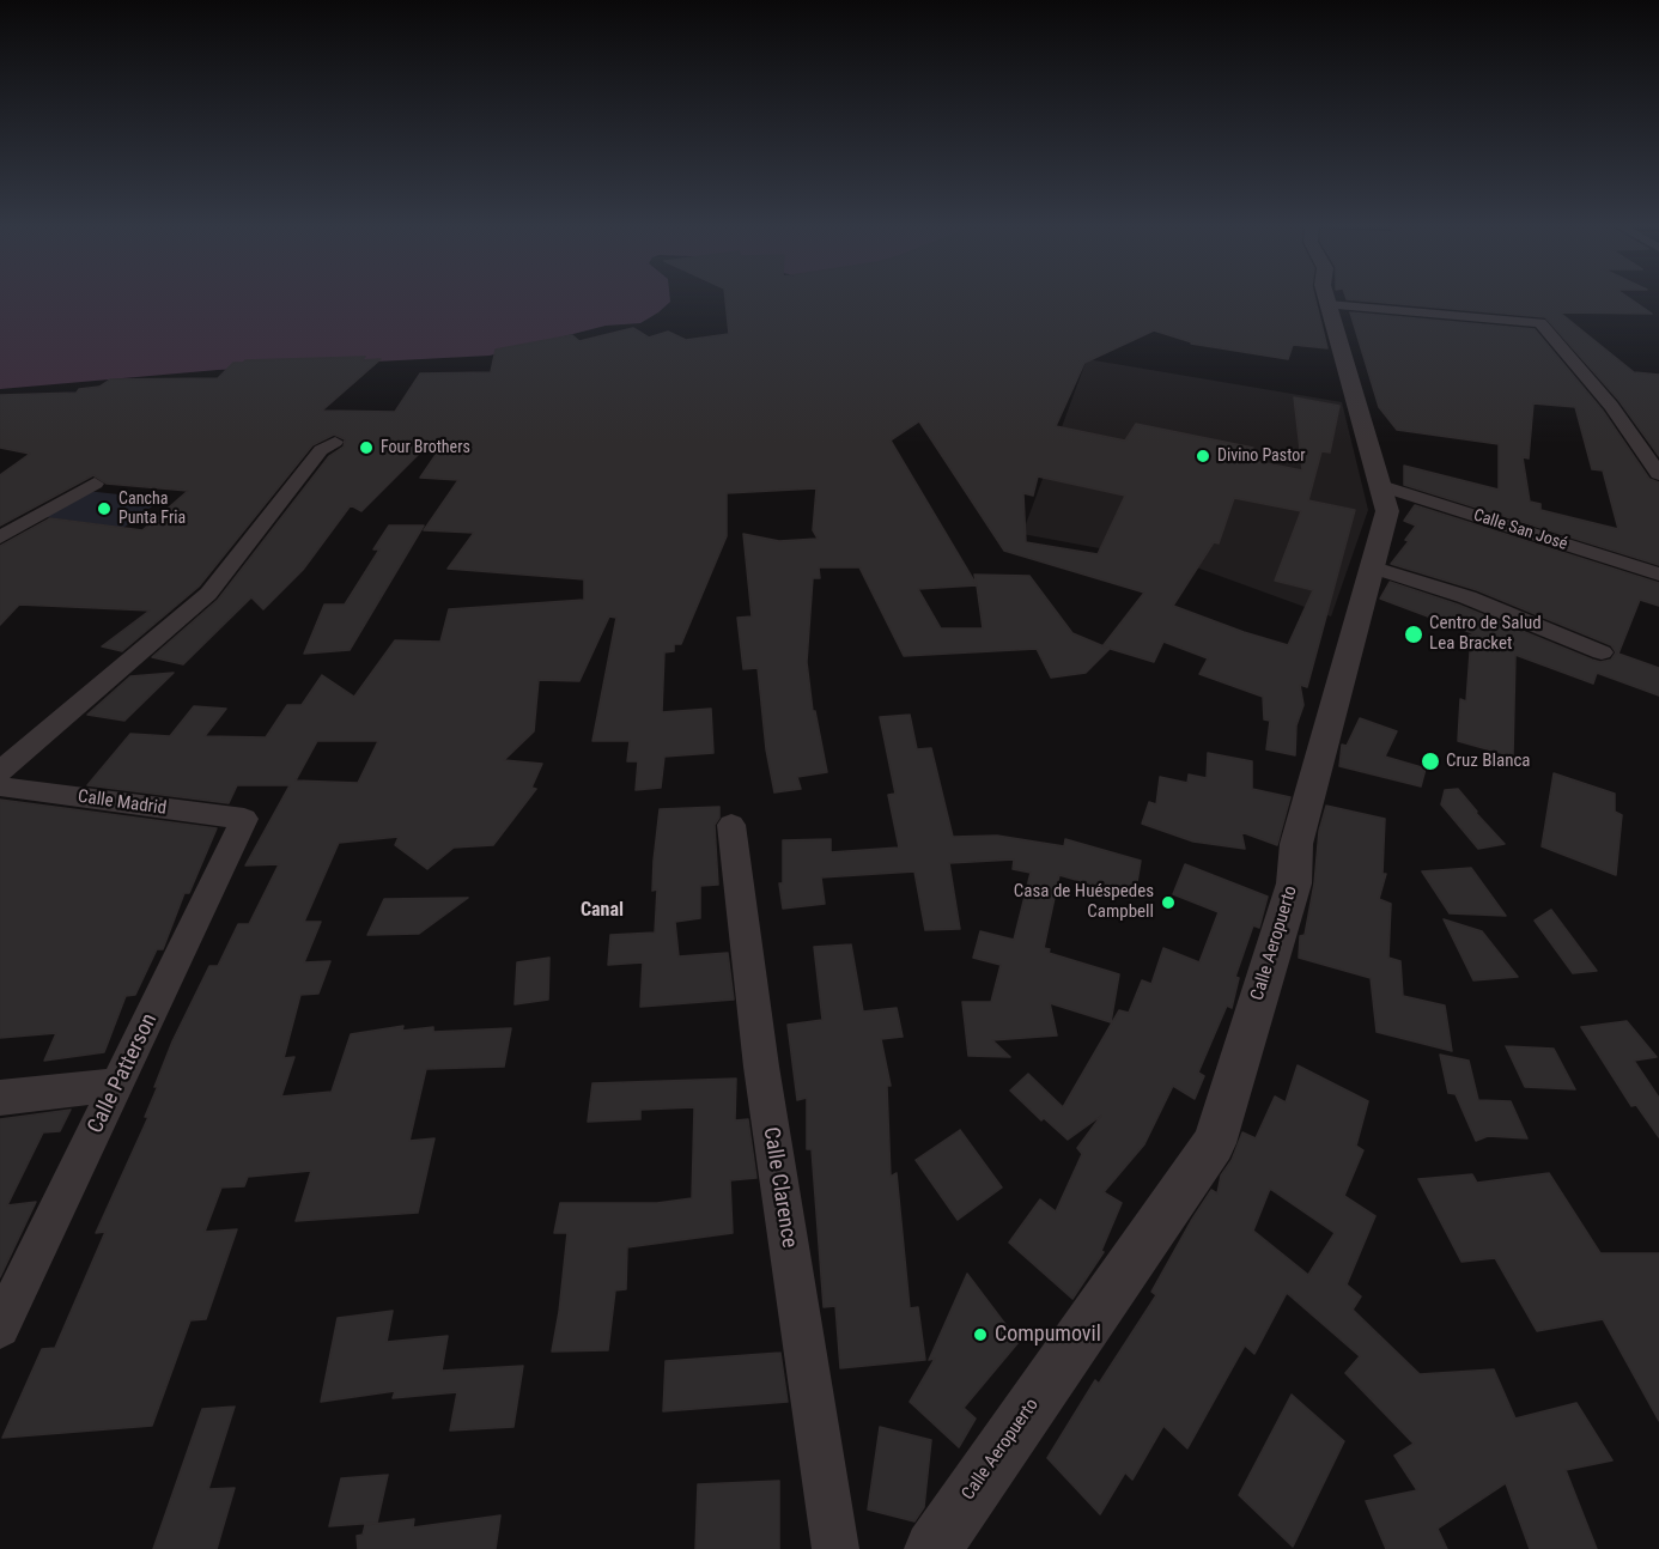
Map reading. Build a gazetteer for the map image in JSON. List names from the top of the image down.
{
  "streets": {
    "street": [
      "Calle San José",
      "Calle Madrid",
      "Calle Aeropuerto",
      "Calle Patterson",
      "Calle Clarence"
    ]
  },
  "crossings": [
    ["Calle San José", "Calle Aeropuerto"],
    ["Calle Madrid", "Calle Patterson"]
  ],
  "districts": ["Canal"],
  "places": [
    "Four Brothers",
    "Divino Pastor",
    "Cancha Punta Fria",
    "Centro de Salud Lea Bracket",
    "Cruz Blanca",
    "Casa de Huéspedes Campbell",
    "Compumovil"
  ]
}
